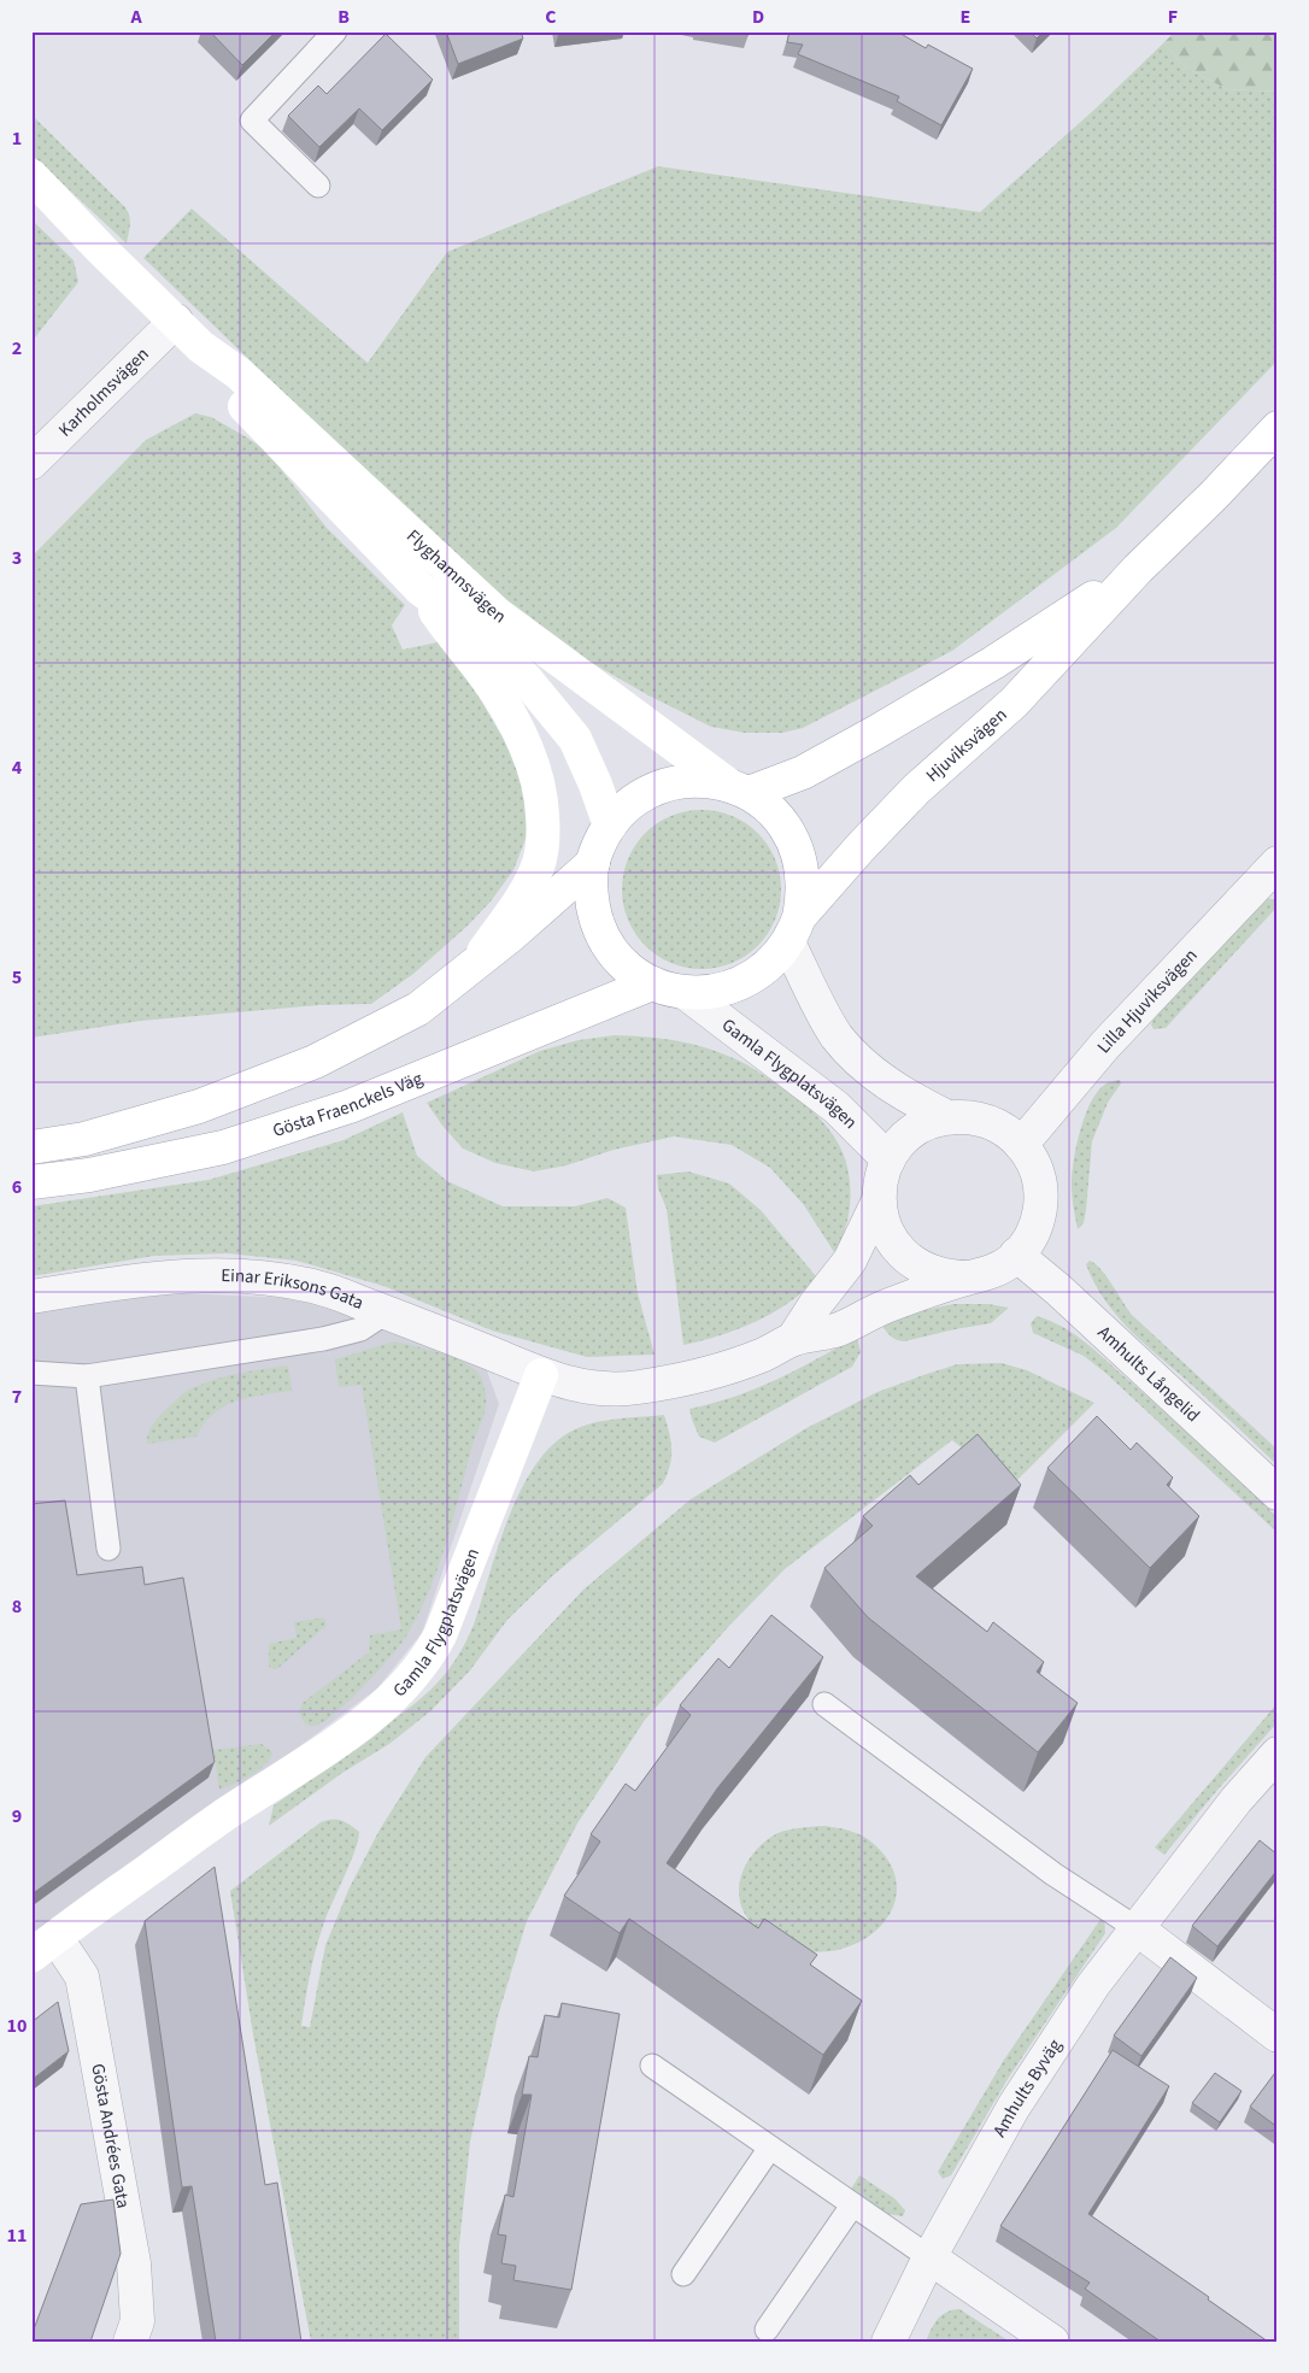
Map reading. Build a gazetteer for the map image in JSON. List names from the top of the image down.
{
  "streets": {
    "main road": [
      "Flyghamnsvägen",
      "Hjuviksvägen",
      "Gamla Flygplatsvägen",
      "Gösta Fraenckels Väg"
    ],
    "street": [
      "Karholmsvägen",
      "Lilla Hjuviksvägen",
      "Einar Eriksons Gata",
      "Amhults Långelid",
      "Amhults Byväg",
      "Gösta Andrées Gata"
    ]
  },
  "crossings": [
    ["Karholmsvägen", "Flyghamnsvägen"],
    ["Flyghamnsvägen", "Hjuviksvägen"],
    ["Flyghamnsvägen", "Gamla Flygplatsvägen"],
    ["Flyghamnsvägen", "Gösta Fraenckels Väg"],
    ["Hjuviksvägen", "Gamla Flygplatsvägen"],
    ["Hjuviksvägen", "Gösta Fraenckels Väg"],
    ["Lilla Hjuviksvägen", "Gamla Flygplatsvägen"],
    ["Lilla Hjuviksvägen", "Amhults Långelid"],
    ["Gamla Flygplatsvägen", "Gösta Fraenckels Väg"],
    ["Gamla Flygplatsvägen", "Einar Eriksons Gata"],
    ["Gamla Flygplatsvägen", "Amhults Långelid"],
    ["Gamla Flygplatsvägen", "Gösta Andrées Gata"]
  ],
  "grid": {
    "columns": [
      "A",
      "B",
      "C",
      "D",
      "E",
      "F"
    ],
    "rows": [
      "1",
      "2",
      "3",
      "4",
      "5",
      "6",
      "7",
      "8",
      "9",
      "10",
      "11"
    ]
  }
}
